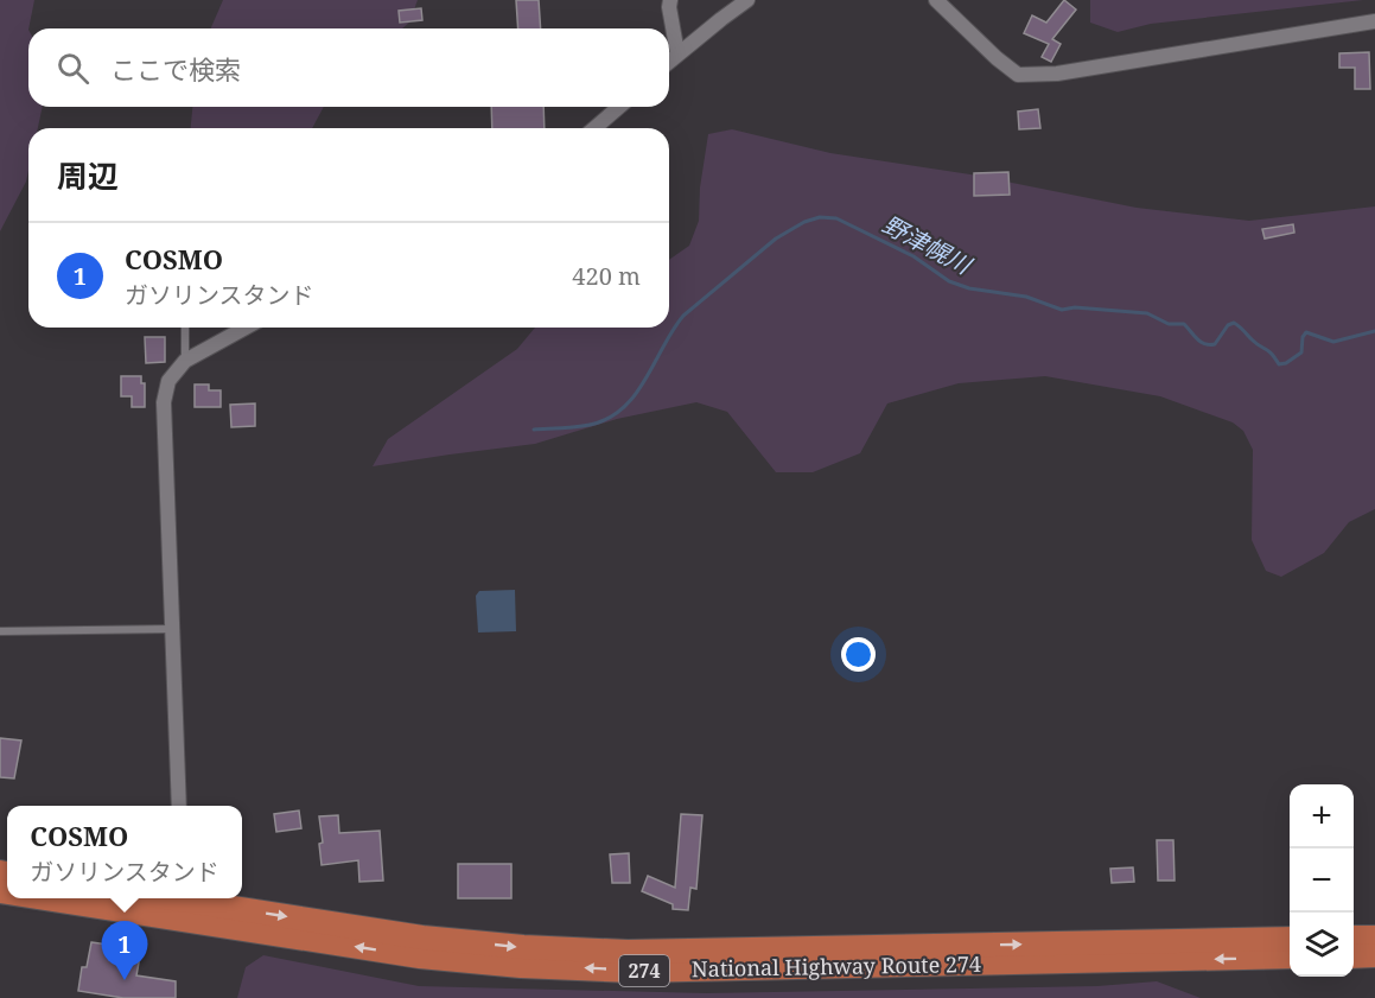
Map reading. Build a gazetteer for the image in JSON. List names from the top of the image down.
{
  "streets": {
    "highway": ["National Highway Route 274", "274"]
  },
  "water": ["野津幌川"],
  "page": {
    "search": "ここで検索",
    "heading": "周辺",
    "list": [
      {
        "mark": "1",
        "name": "COSMO",
        "note": "ガソリンスタンド",
        "value": "420 m"
      }
    ],
    "map_buttons": ["+", "−"],
    "popup": ["COSMO", "ガソリンスタンド"],
    "pins": "1"
  }
}
